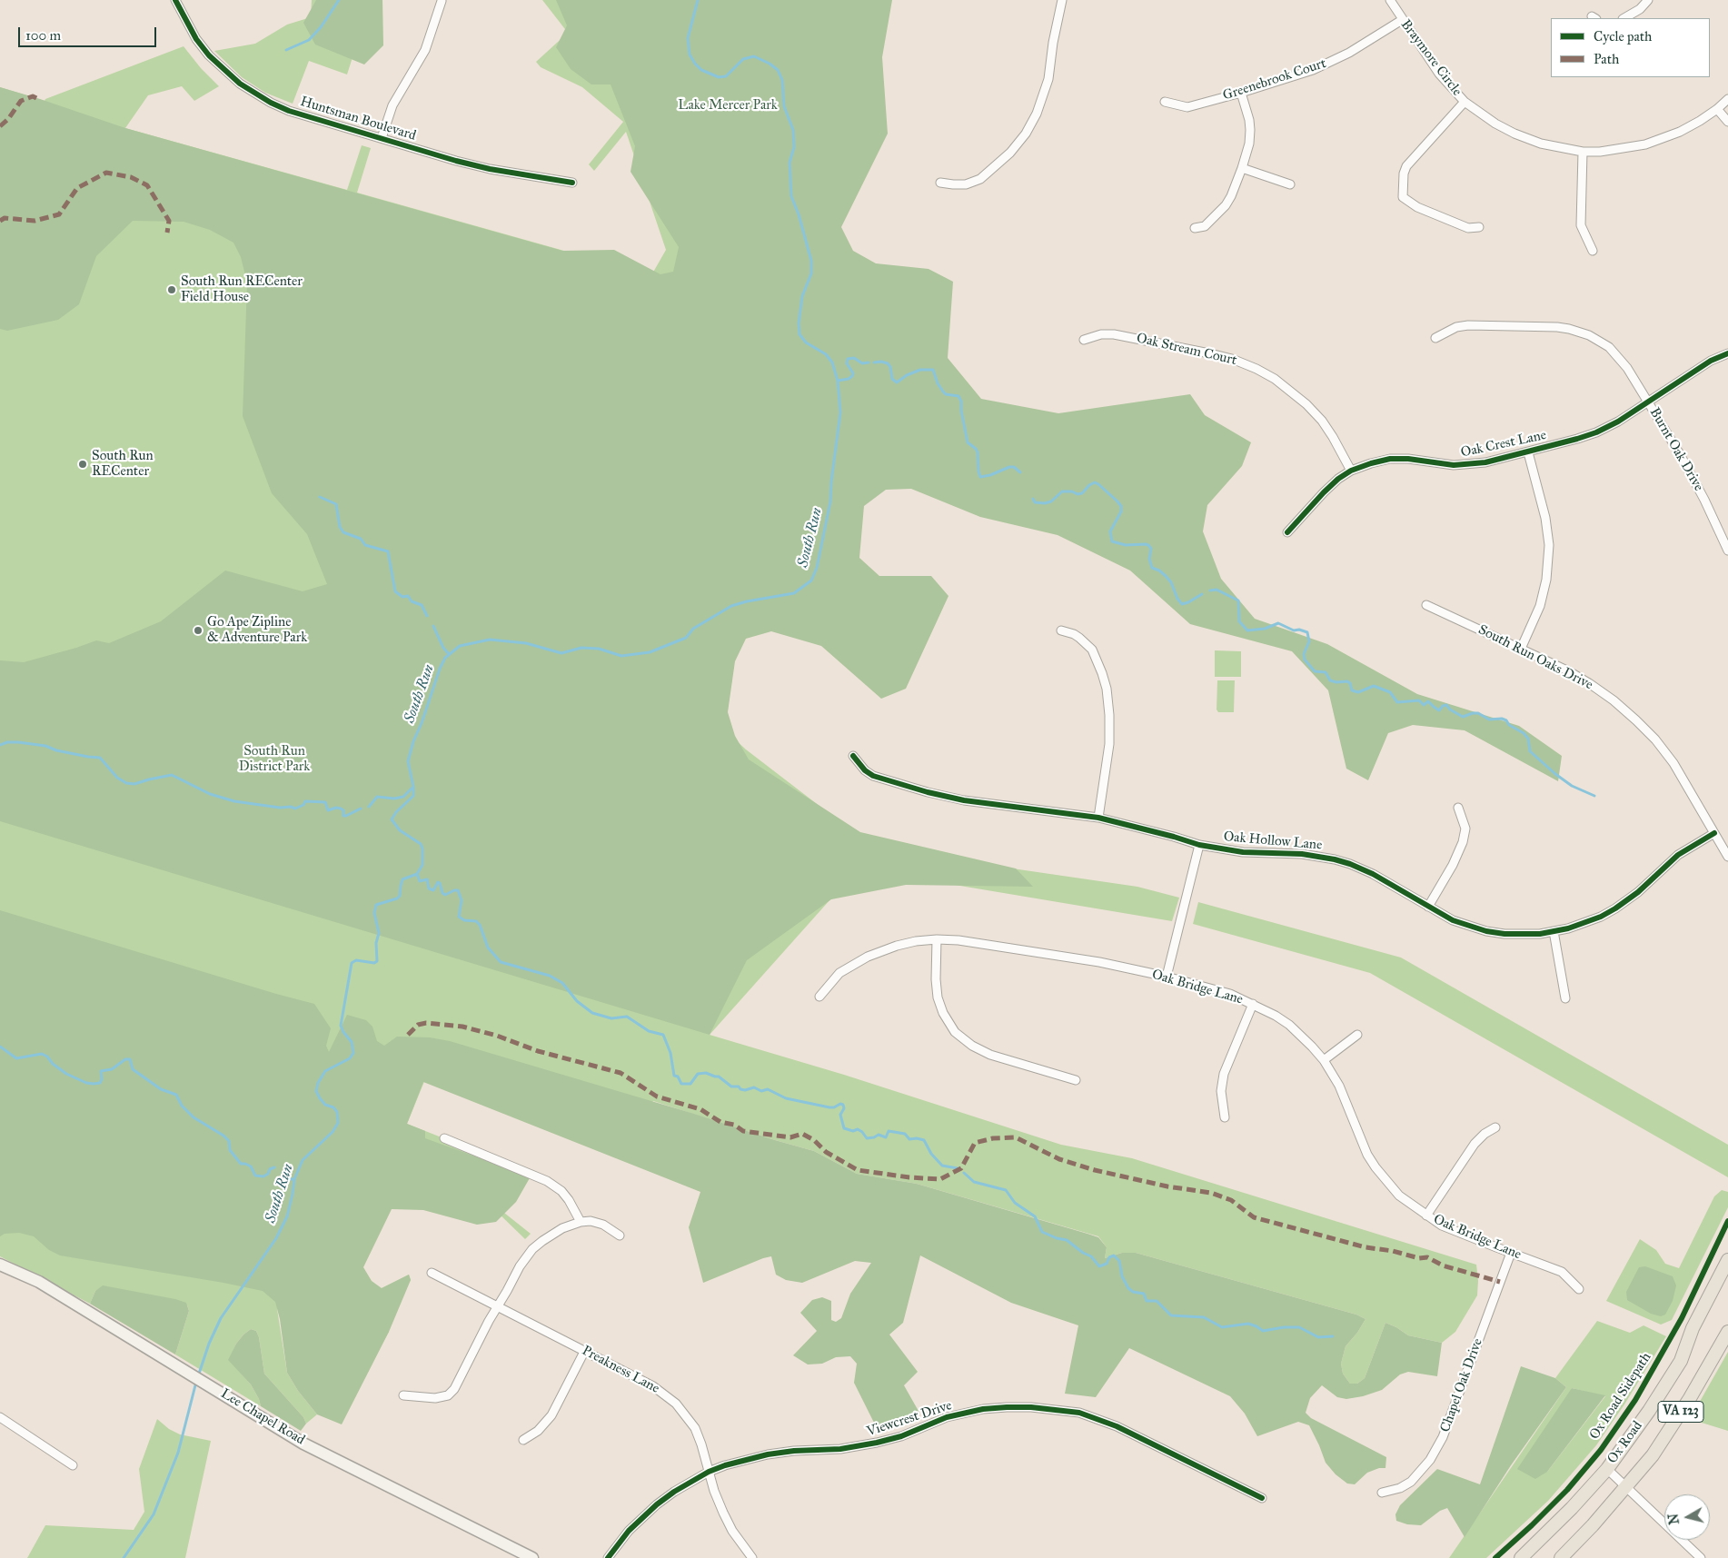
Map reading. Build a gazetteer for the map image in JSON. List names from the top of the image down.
{
  "streets": {
    "highway": ["VA 123", "Ox Road"],
    "main road": ["Lee Chapel Road"],
    "street": [
      "Braymore Circle",
      "Greenebrook Court",
      "Huntsman Boulevard",
      "Oak Stream Court",
      "Oak Crest Lane",
      "Burnt Oak Drive",
      "South Run Oaks Drive",
      "Oak Hollow Lane",
      "Oak Bridge Lane",
      "Preakness Lane",
      "Chapel Oak Drive",
      "Viewcrest Drive"
    ],
    "cycle path": ["Ox Road Sidepath"]
  },
  "crossings": [
    ["Braymore Circle", "Greenebrook Court"],
    ["Oak Stream Court", "Oak Crest Lane"],
    ["Oak Crest Lane", "Burnt Oak Drive"],
    ["South Run Oaks Drive", "Oak Hollow Lane"],
    ["Oak Bridge Lane", "Chapel Oak Drive"],
    ["Preakness Lane", "Viewcrest Drive"]
  ],
  "water": ["South Run"],
  "parks": ["Lake Mercer Park", "South Run District Park"],
  "places": ["South Run RECenter Field House", "South Run RECenter", "Go Ape Zipline & Adventure Park"],
  "legend": ["Cycle path", "Path"],
  "scale_bar": "100 m",
  "north": "left"
}
